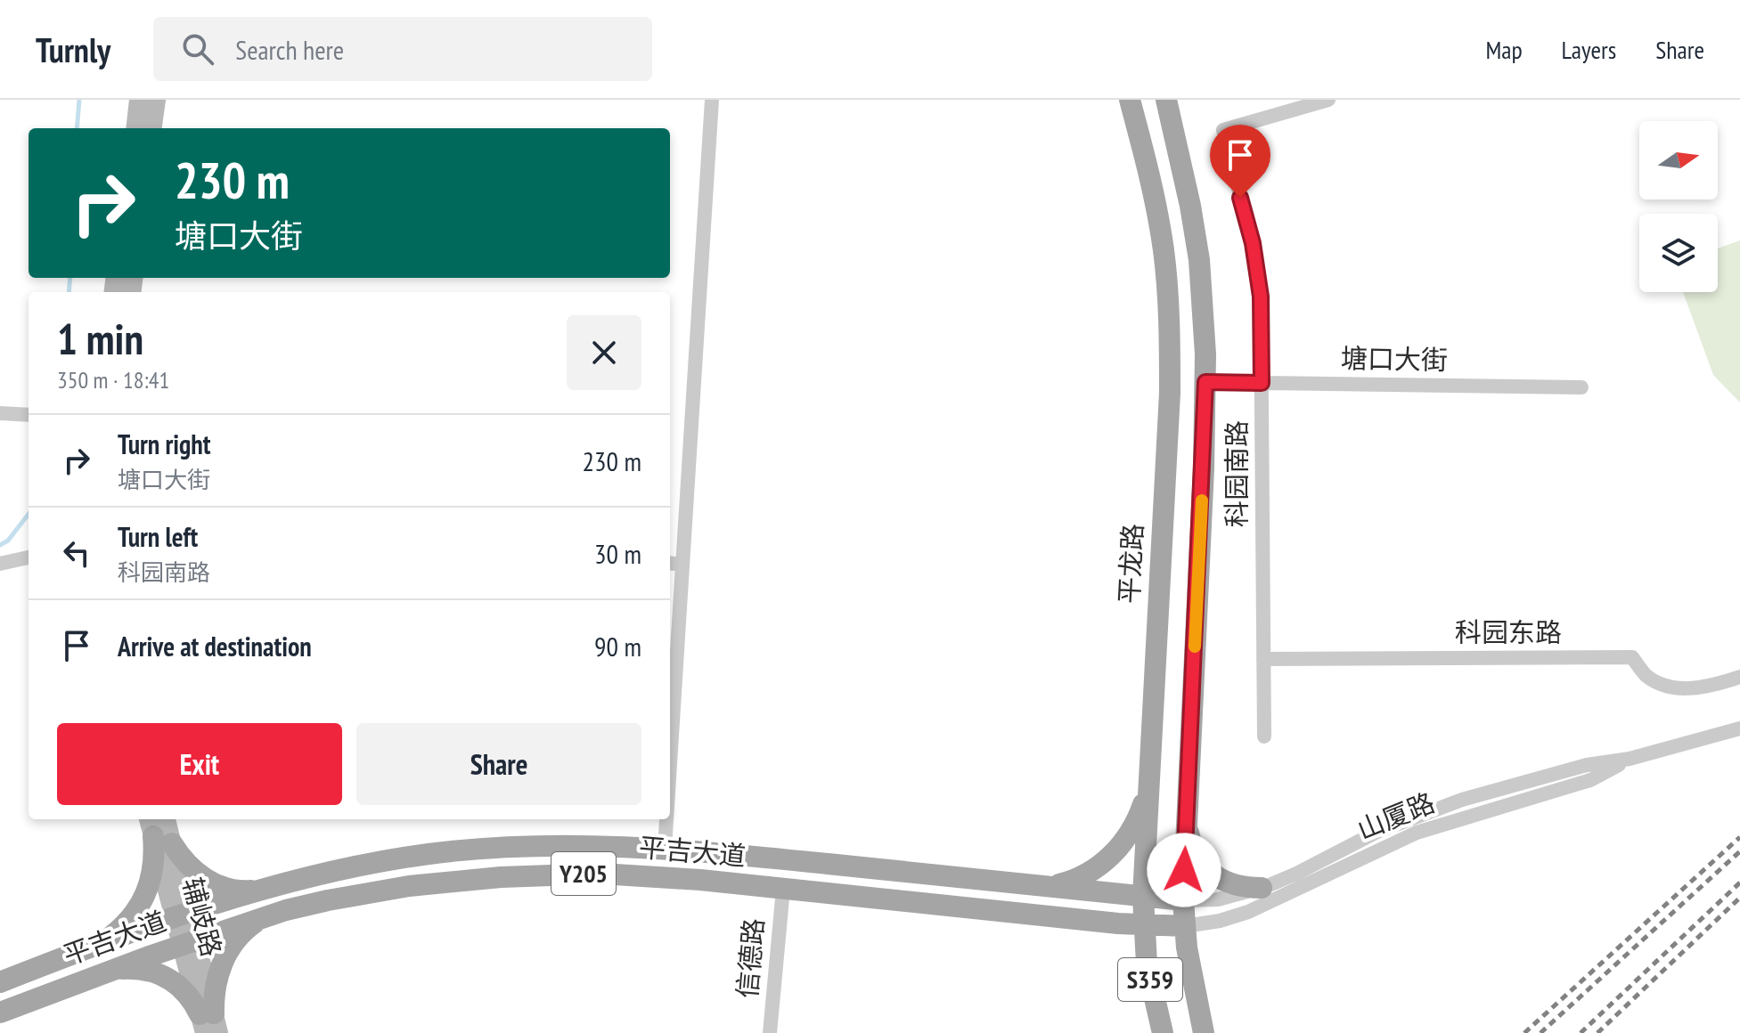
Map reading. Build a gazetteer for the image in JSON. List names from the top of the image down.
{
  "streets": {
    "main road": [
      "平龙路",
      "平吉大道",
      "Y205",
      "S359"
    ],
    "street": [
      "塘口大街",
      "科园南路",
      "科园东路",
      "山厦路",
      "辅岐路",
      "信德路"
    ]
  },
  "crossings": [
    ["塘口大街", "科园南路"],
    ["塘口大街", "S359"],
    ["科园南路", "科园东路"],
    ["平龙路", "平吉大道"],
    ["山厦路", "平吉大道"],
    ["山厦路", "S359"],
    ["平吉大道", "辅岐路"],
    ["平吉大道", "信德路"],
    ["平吉大道", "S359"]
  ],
  "north": "right",
  "page": {
    "header": "Turnly",
    "search": "Search here",
    "nav": ["Map", "Layers", "Share"],
    "turn": ["230 m", "塘口大街"],
    "heading": ["1 min", "350 m · 18:41"],
    "list": [
      {
        "name": "Turn right",
        "note": "塘口大街",
        "value": "230 m"
      },
      {
        "name": "Turn left",
        "note": "科园南路",
        "value": "30 m"
      },
      {
        "name": "Arrive at destination",
        "value": "90 m"
      }
    ],
    "buttons": ["Exit", "Share"]
  }
}
